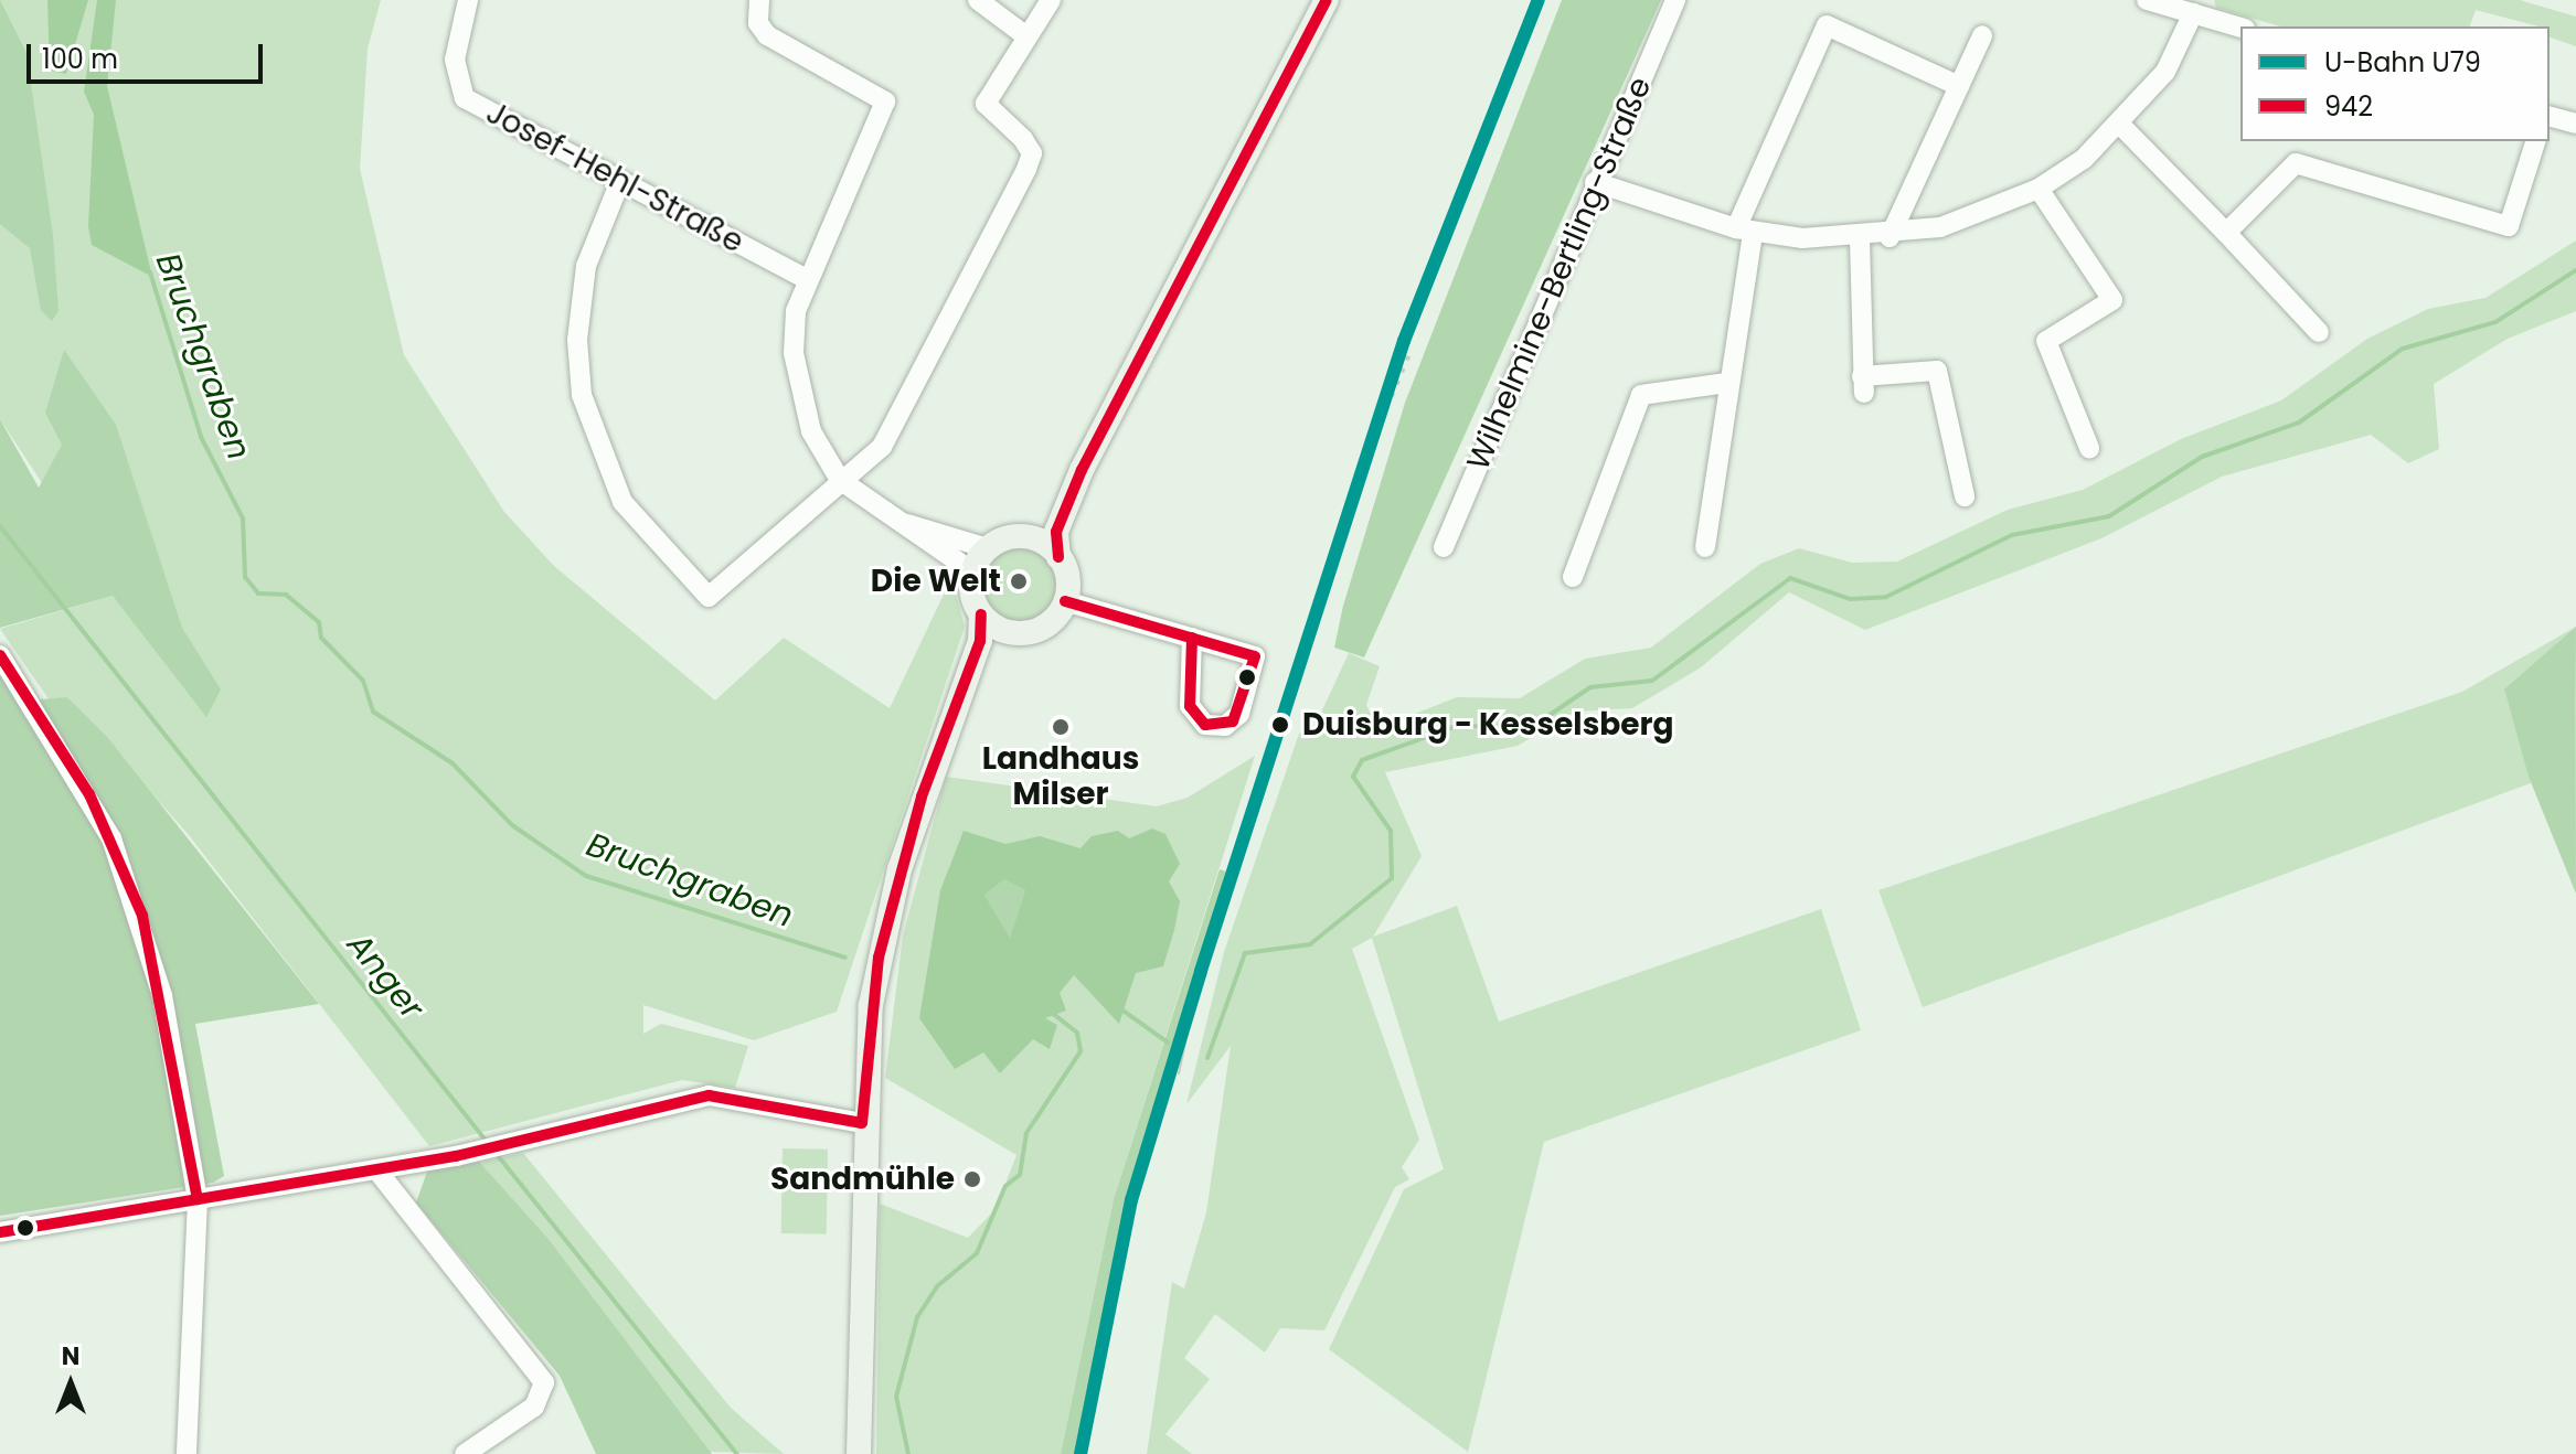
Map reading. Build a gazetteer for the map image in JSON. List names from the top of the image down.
{
  "streets": {
    "street": ["Josef-Hehl-Straße", "Wilhelmine-Bertling-Straße"]
  },
  "water": ["Bruchgraben", "Anger"],
  "places": [
    "Die Welt",
    "Duisburg - Kesselsberg",
    "Landhaus Milser",
    "Sandmühle"
  ],
  "lines": ["metro line U79", "transit line 942"],
  "legend": ["U-Bahn U79", "942"],
  "scale_bar": "100 m",
  "north": "top"
}
